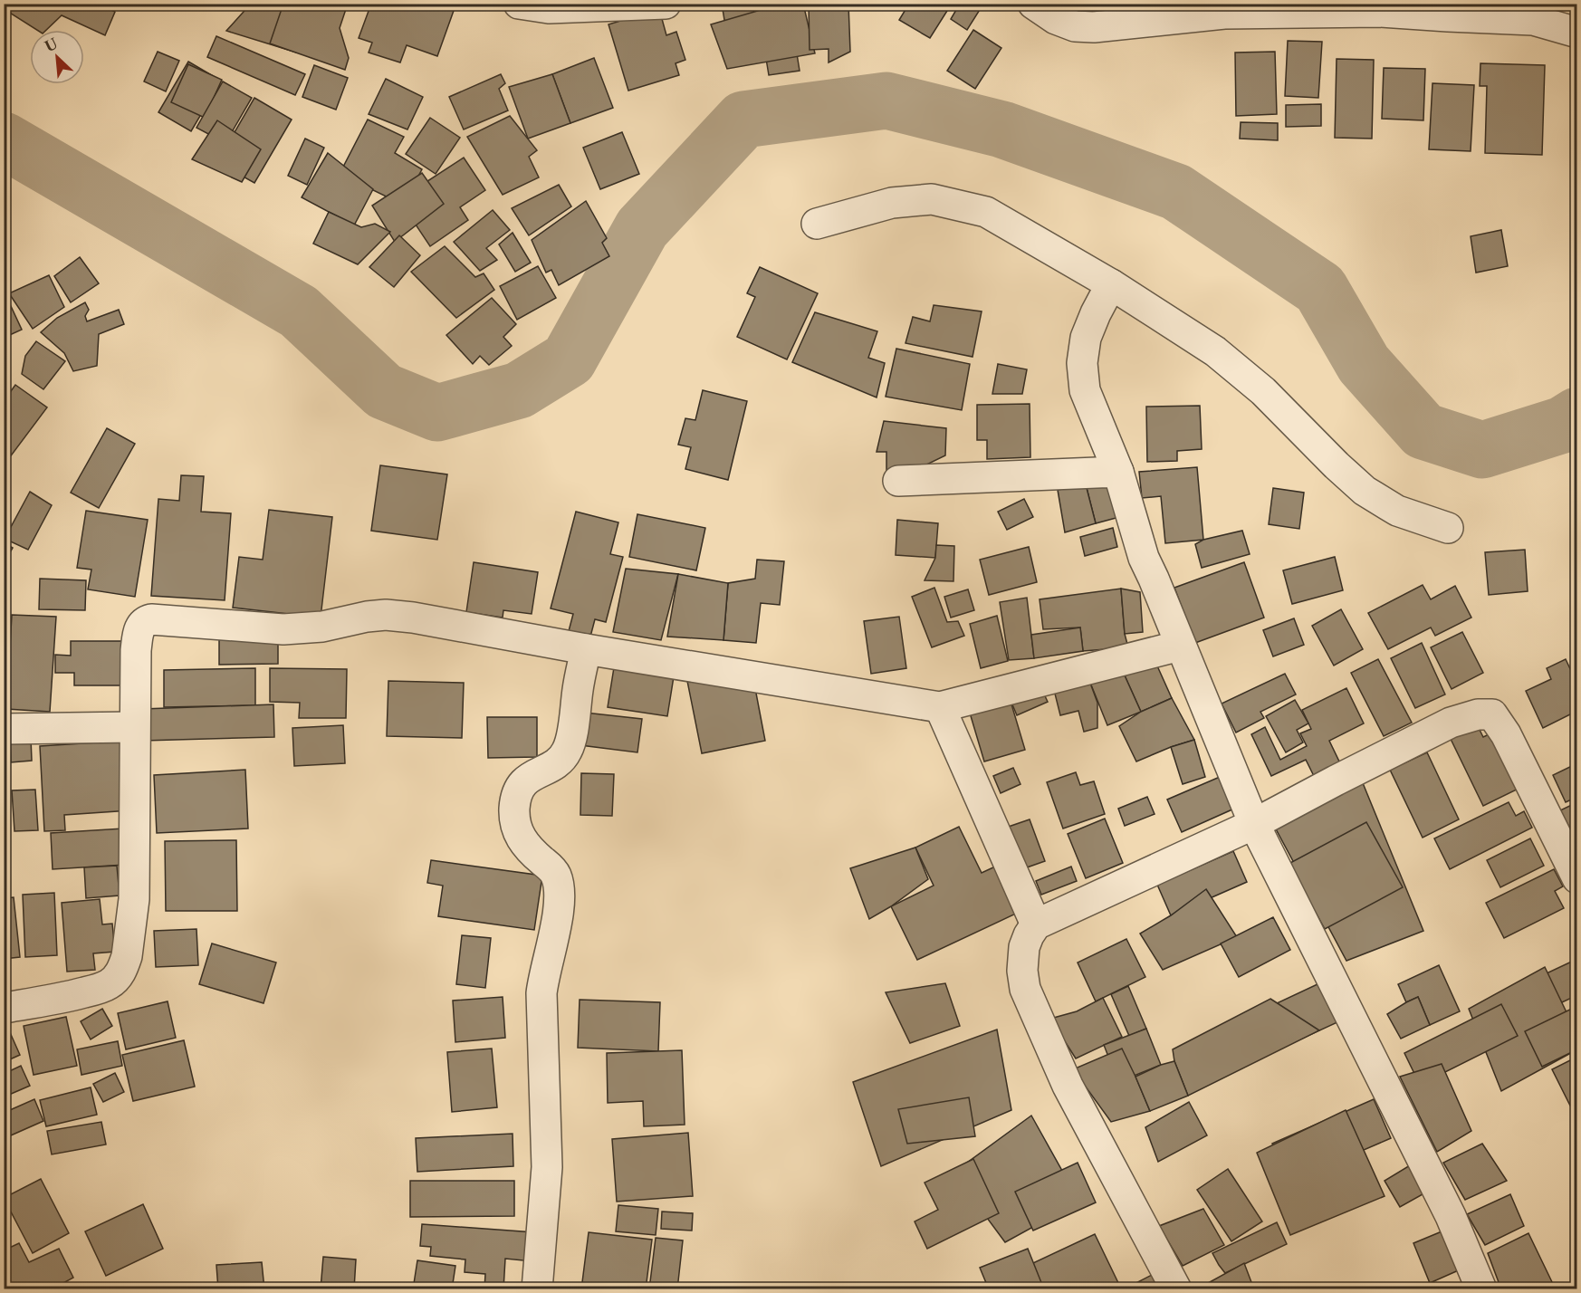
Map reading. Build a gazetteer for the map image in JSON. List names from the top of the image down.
{
  "north": "top left"
}
